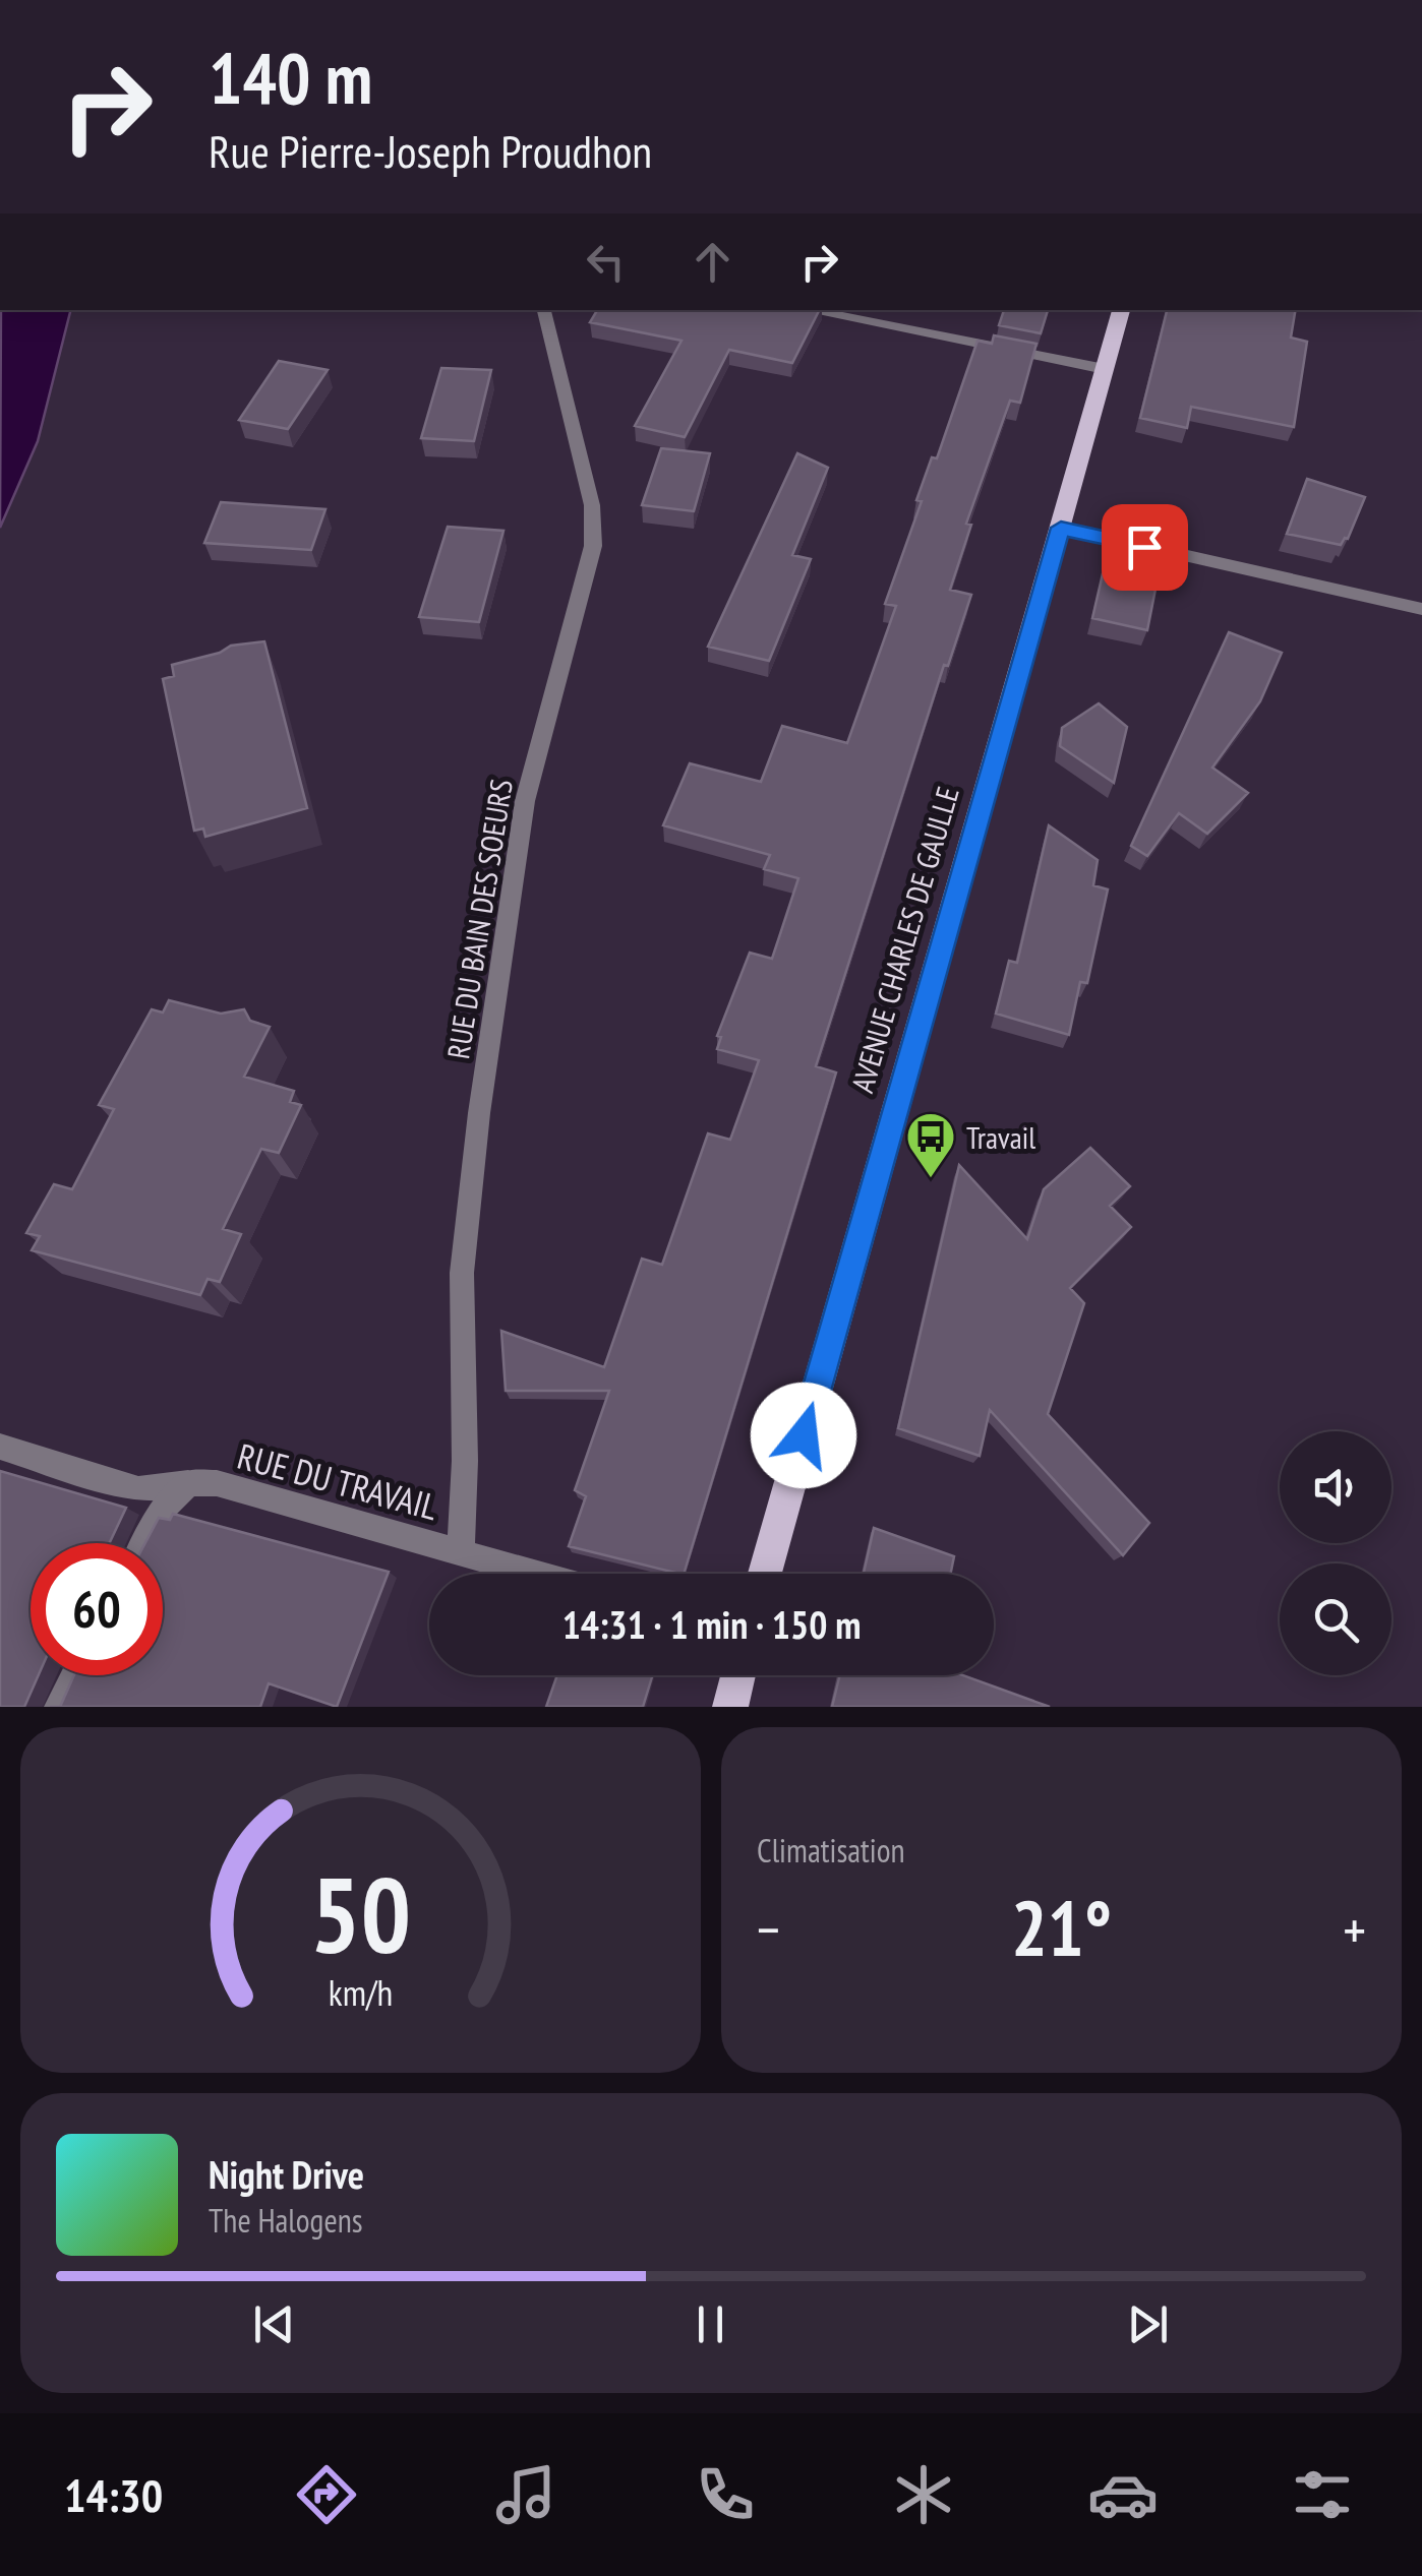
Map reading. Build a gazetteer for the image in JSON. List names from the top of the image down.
{
  "streets": {
    "main road": ["AVENUE CHARLES DE GAULLE"],
    "street": ["RUE DU BAIN DES SOEURS", "RUE DU TRAVAIL"]
  },
  "crossings": [
    ["RUE DU BAIN DES SOEURS", "RUE DU TRAVAIL"]
  ],
  "places": {
    "bus stop": ["Travail"]
  },
  "page": {
    "turn": ["140 m", "Rue Pierre-Joseph Proudhon"],
    "limit": "60",
    "trip": "14:31 · 1 min · 150 m",
    "tile": "Climatisation",
    "heat": ["−", "21°", "+"],
    "song": ["Night Drive", "The Halogens"],
    "tabs": "14:30",
    "gauge": ["50", "km/h"]
  }
}
